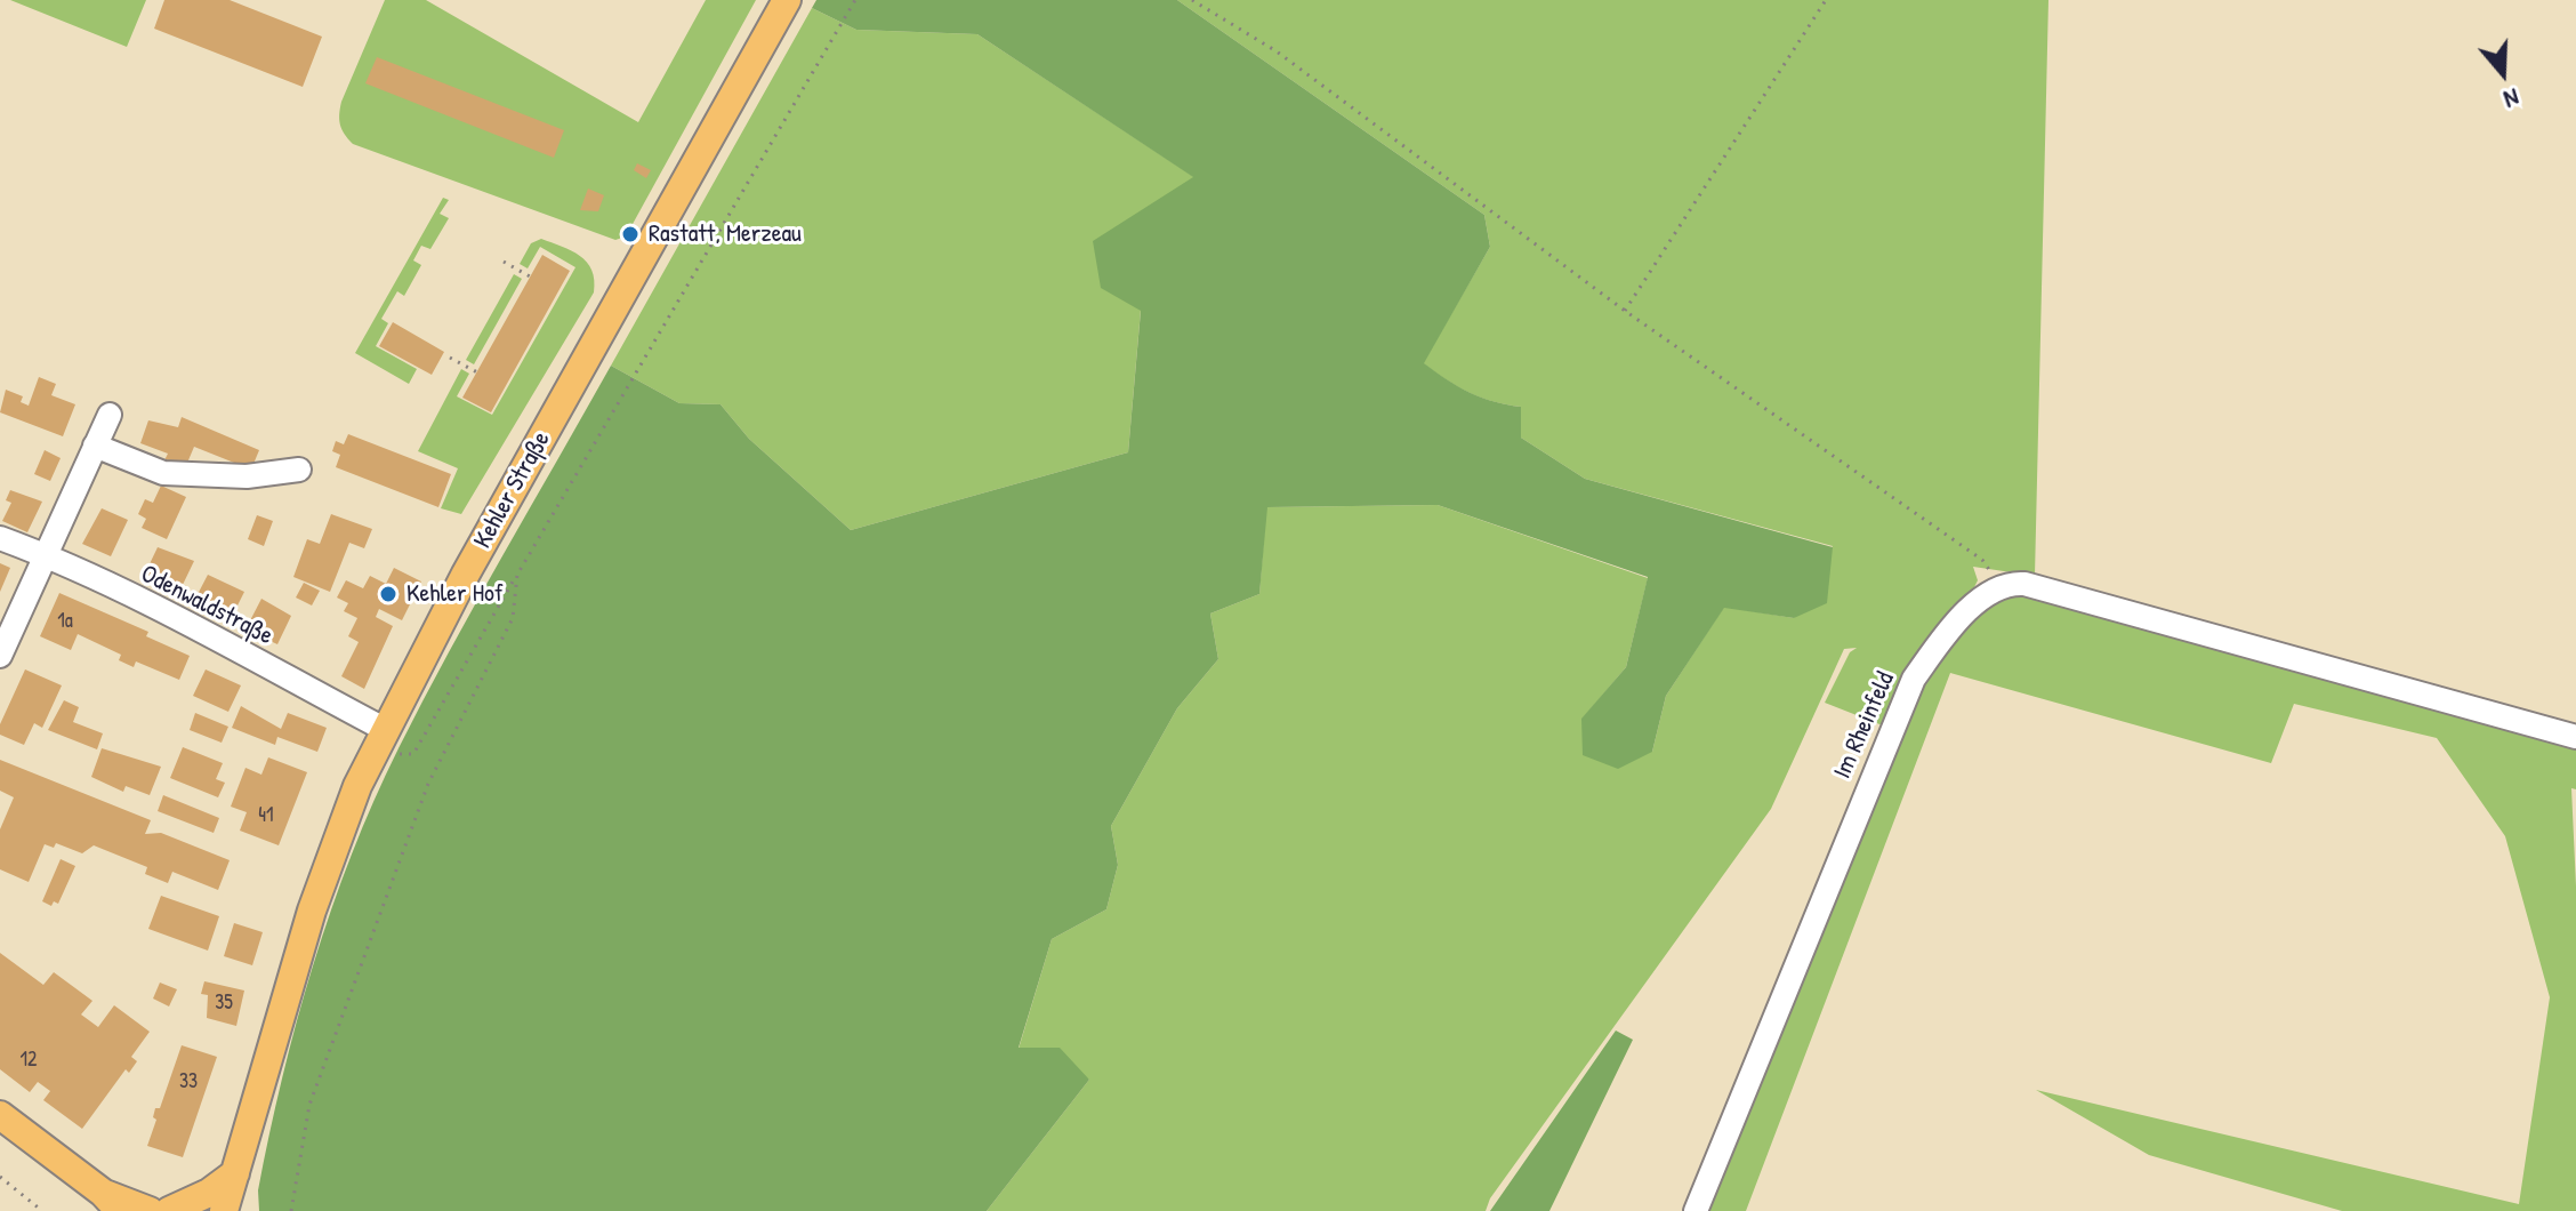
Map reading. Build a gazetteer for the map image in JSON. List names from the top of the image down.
{
  "streets": {
    "main road": ["Kehler Straße"],
    "street": ["Odenwaldstraße", "Im Rheinfeld"]
  },
  "crossings": [
    ["Kehler Straße", "Odenwaldstraße"]
  ],
  "places": ["Rastatt, Merzeau", "Kehler Hof"],
  "house_numbers": [
    "1a",
    "41",
    "35",
    "12",
    "33"
  ],
  "north": "bottom"
}
